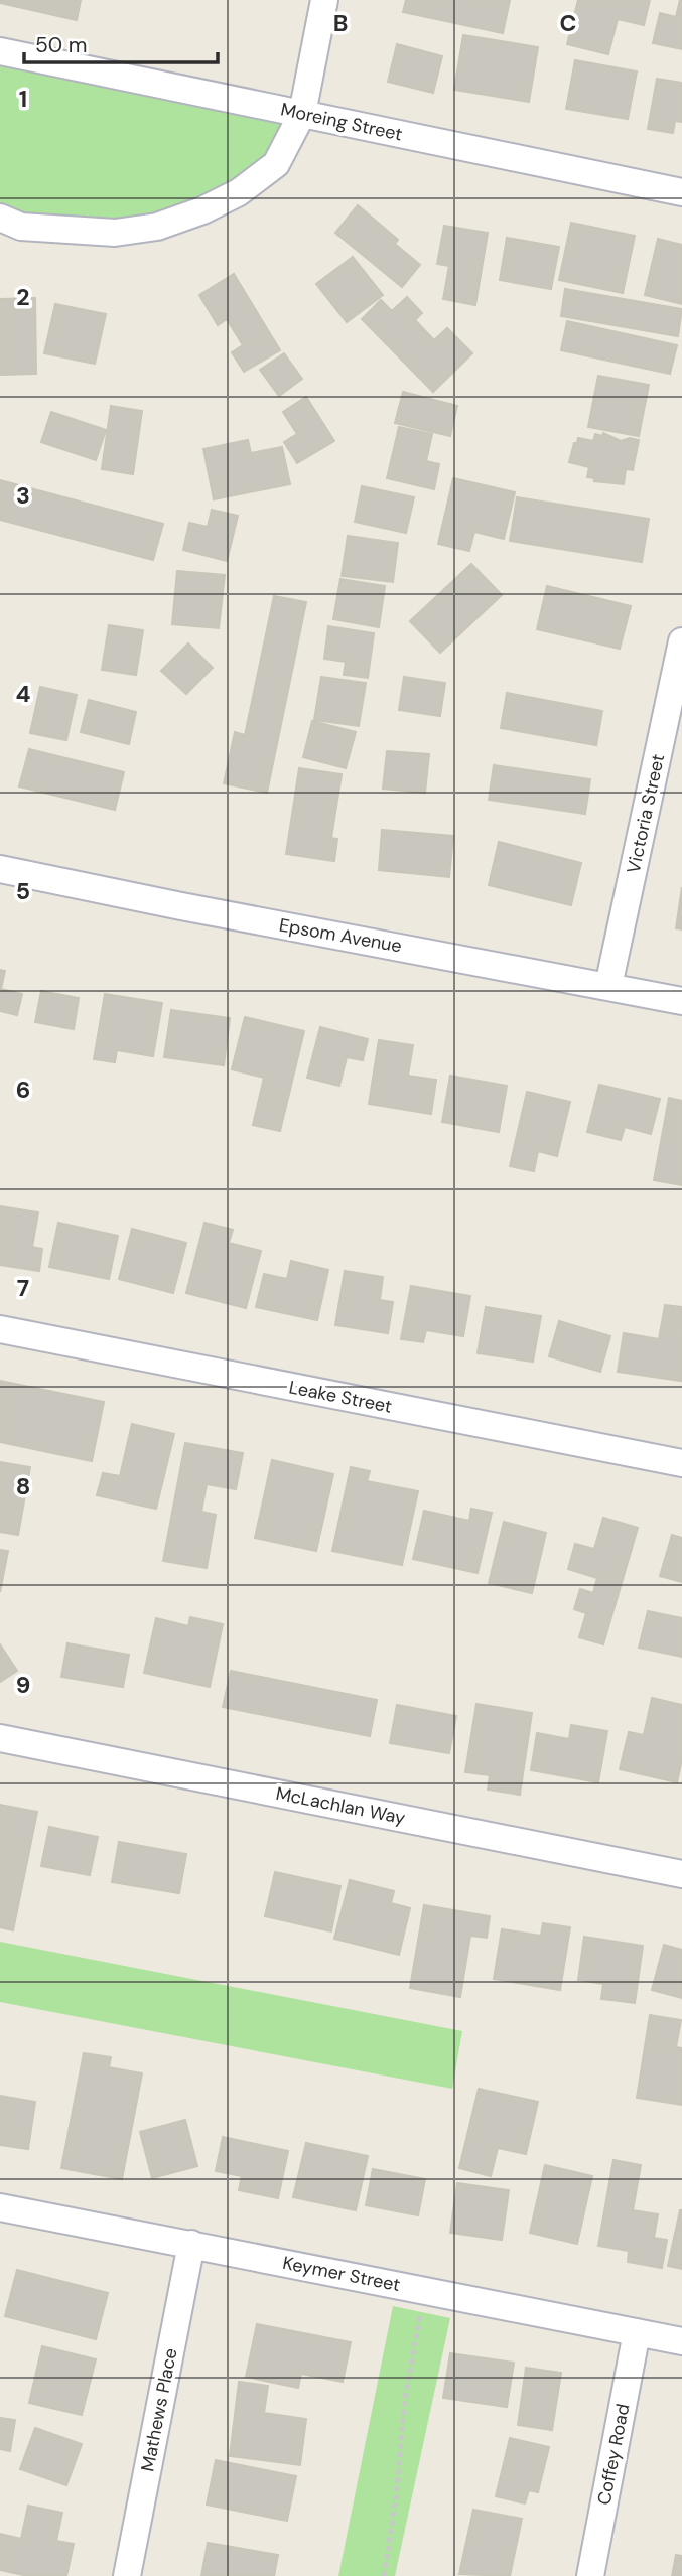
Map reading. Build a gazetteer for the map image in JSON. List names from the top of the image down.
{
  "streets": {
    "street": [
      "Moreing Street",
      "Victoria Street",
      "Epsom Avenue",
      "Leake Street",
      "McLachlan Way",
      "Keymer Street",
      "Mathews Place",
      "Coffey Road"
    ]
  },
  "crossings": [
    ["Victoria Street", "Epsom Avenue"],
    ["Keymer Street", "Mathews Place"],
    ["Keymer Street", "Coffey Road"]
  ],
  "scale_bar": "50 m",
  "grid": {
    "columns": ["B", "C"],
    "rows": [
      "1",
      "2",
      "3",
      "4",
      "5",
      "6",
      "7",
      "8",
      "9"
    ]
  }
}
